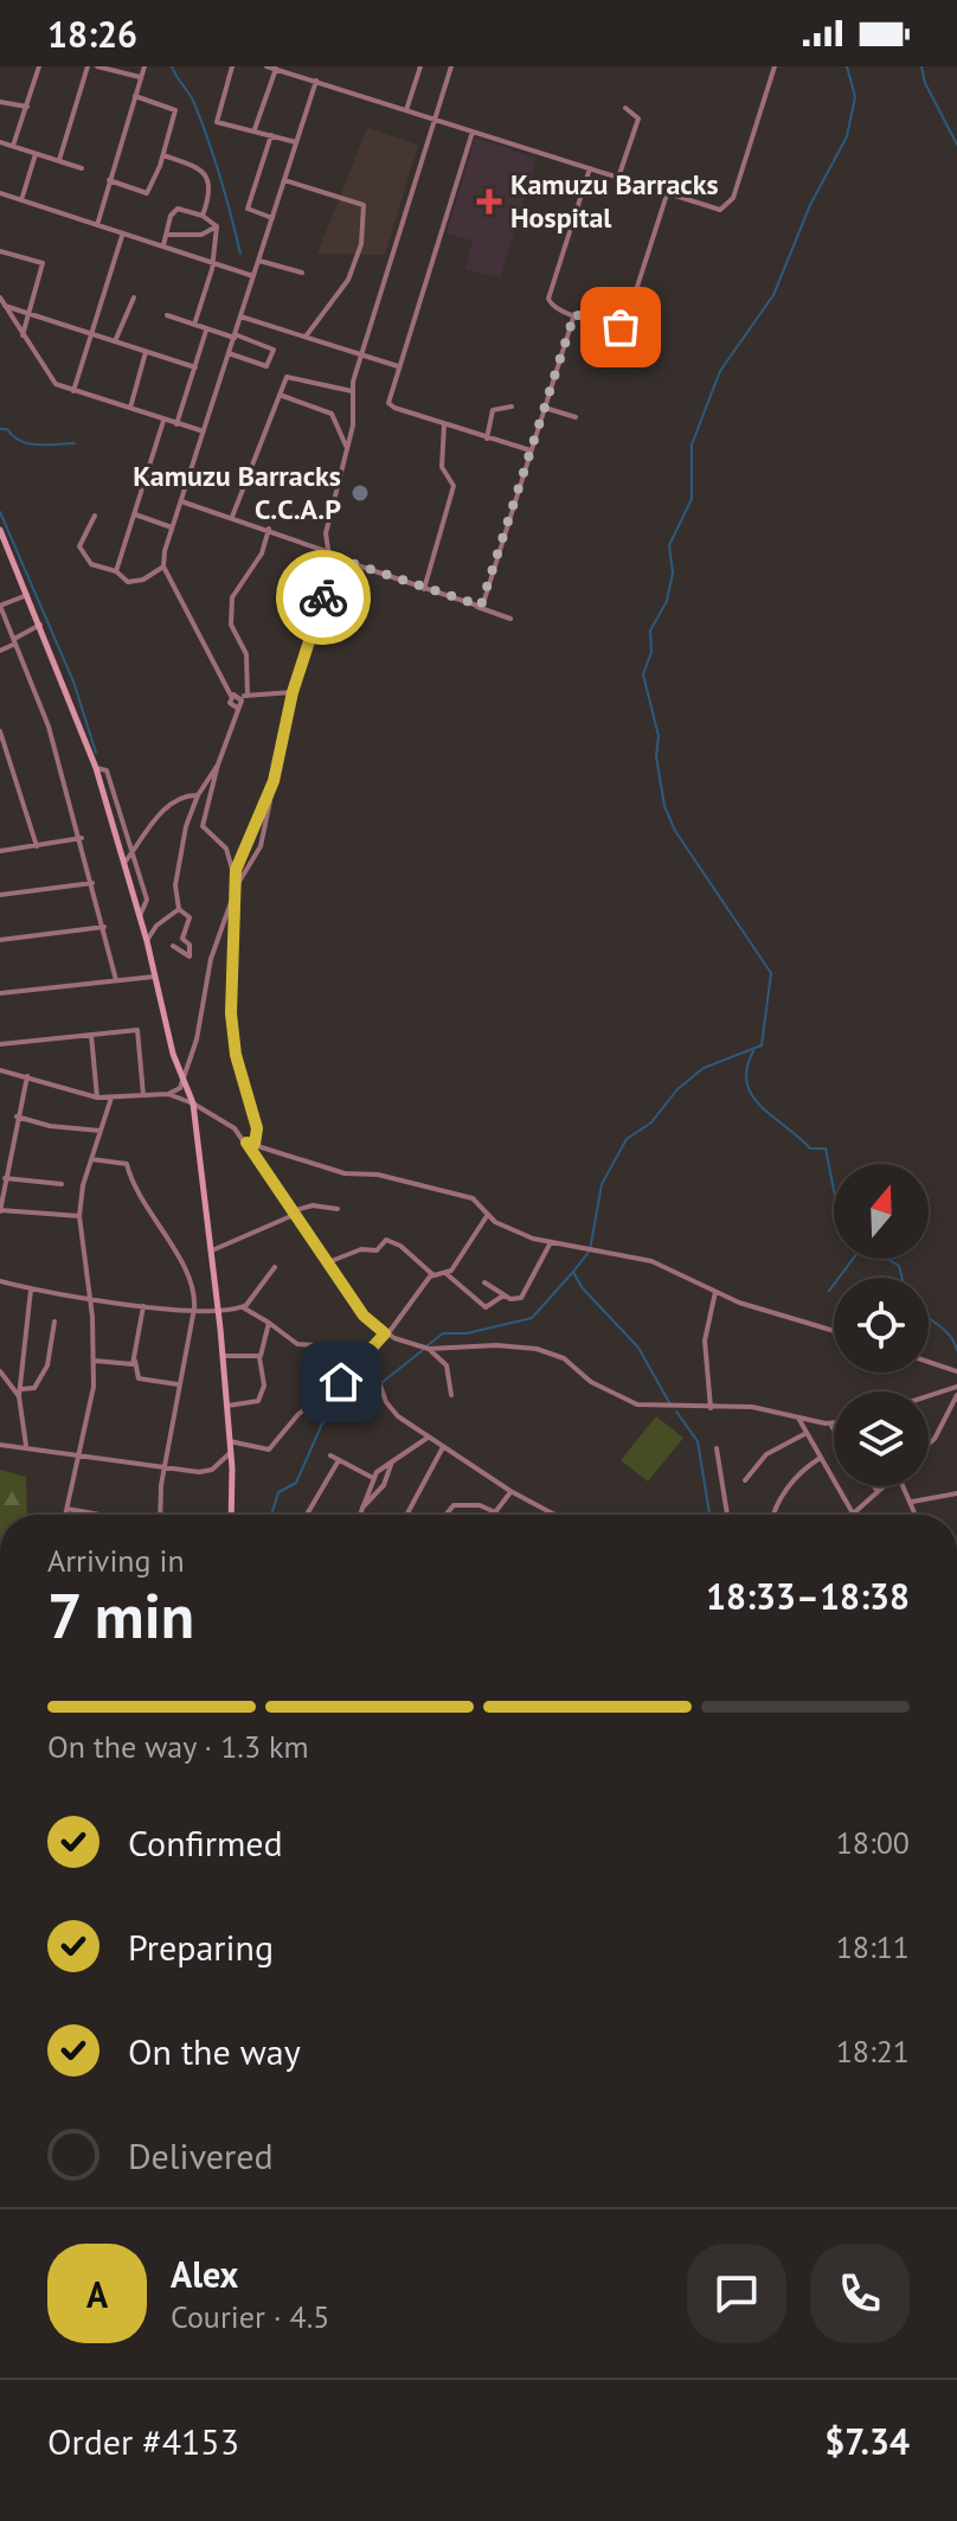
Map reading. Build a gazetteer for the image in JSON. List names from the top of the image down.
{
  "places": {
    "health": ["Kamuzu Barracks Hospital"],
    "other": ["Kamuzu Barracks C.C.A.P"]
  },
  "north": "top",
  "page": {
    "status": "18:26",
    "heading": ["7 min", "Arriving in", "18:33–18:38"],
    "panel": [
      "Alex",
      "Courier · 4.5",
      "Order #4153",
      "$7.34"
    ],
    "bar": "On the way · 1.3 km",
    "list": [
      ["Confirmed", "18:00"],
      ["Preparing", "18:11"],
      ["On the way", "18:21"],
      "Delivered"
    ],
    "round": "A"
  }
}
